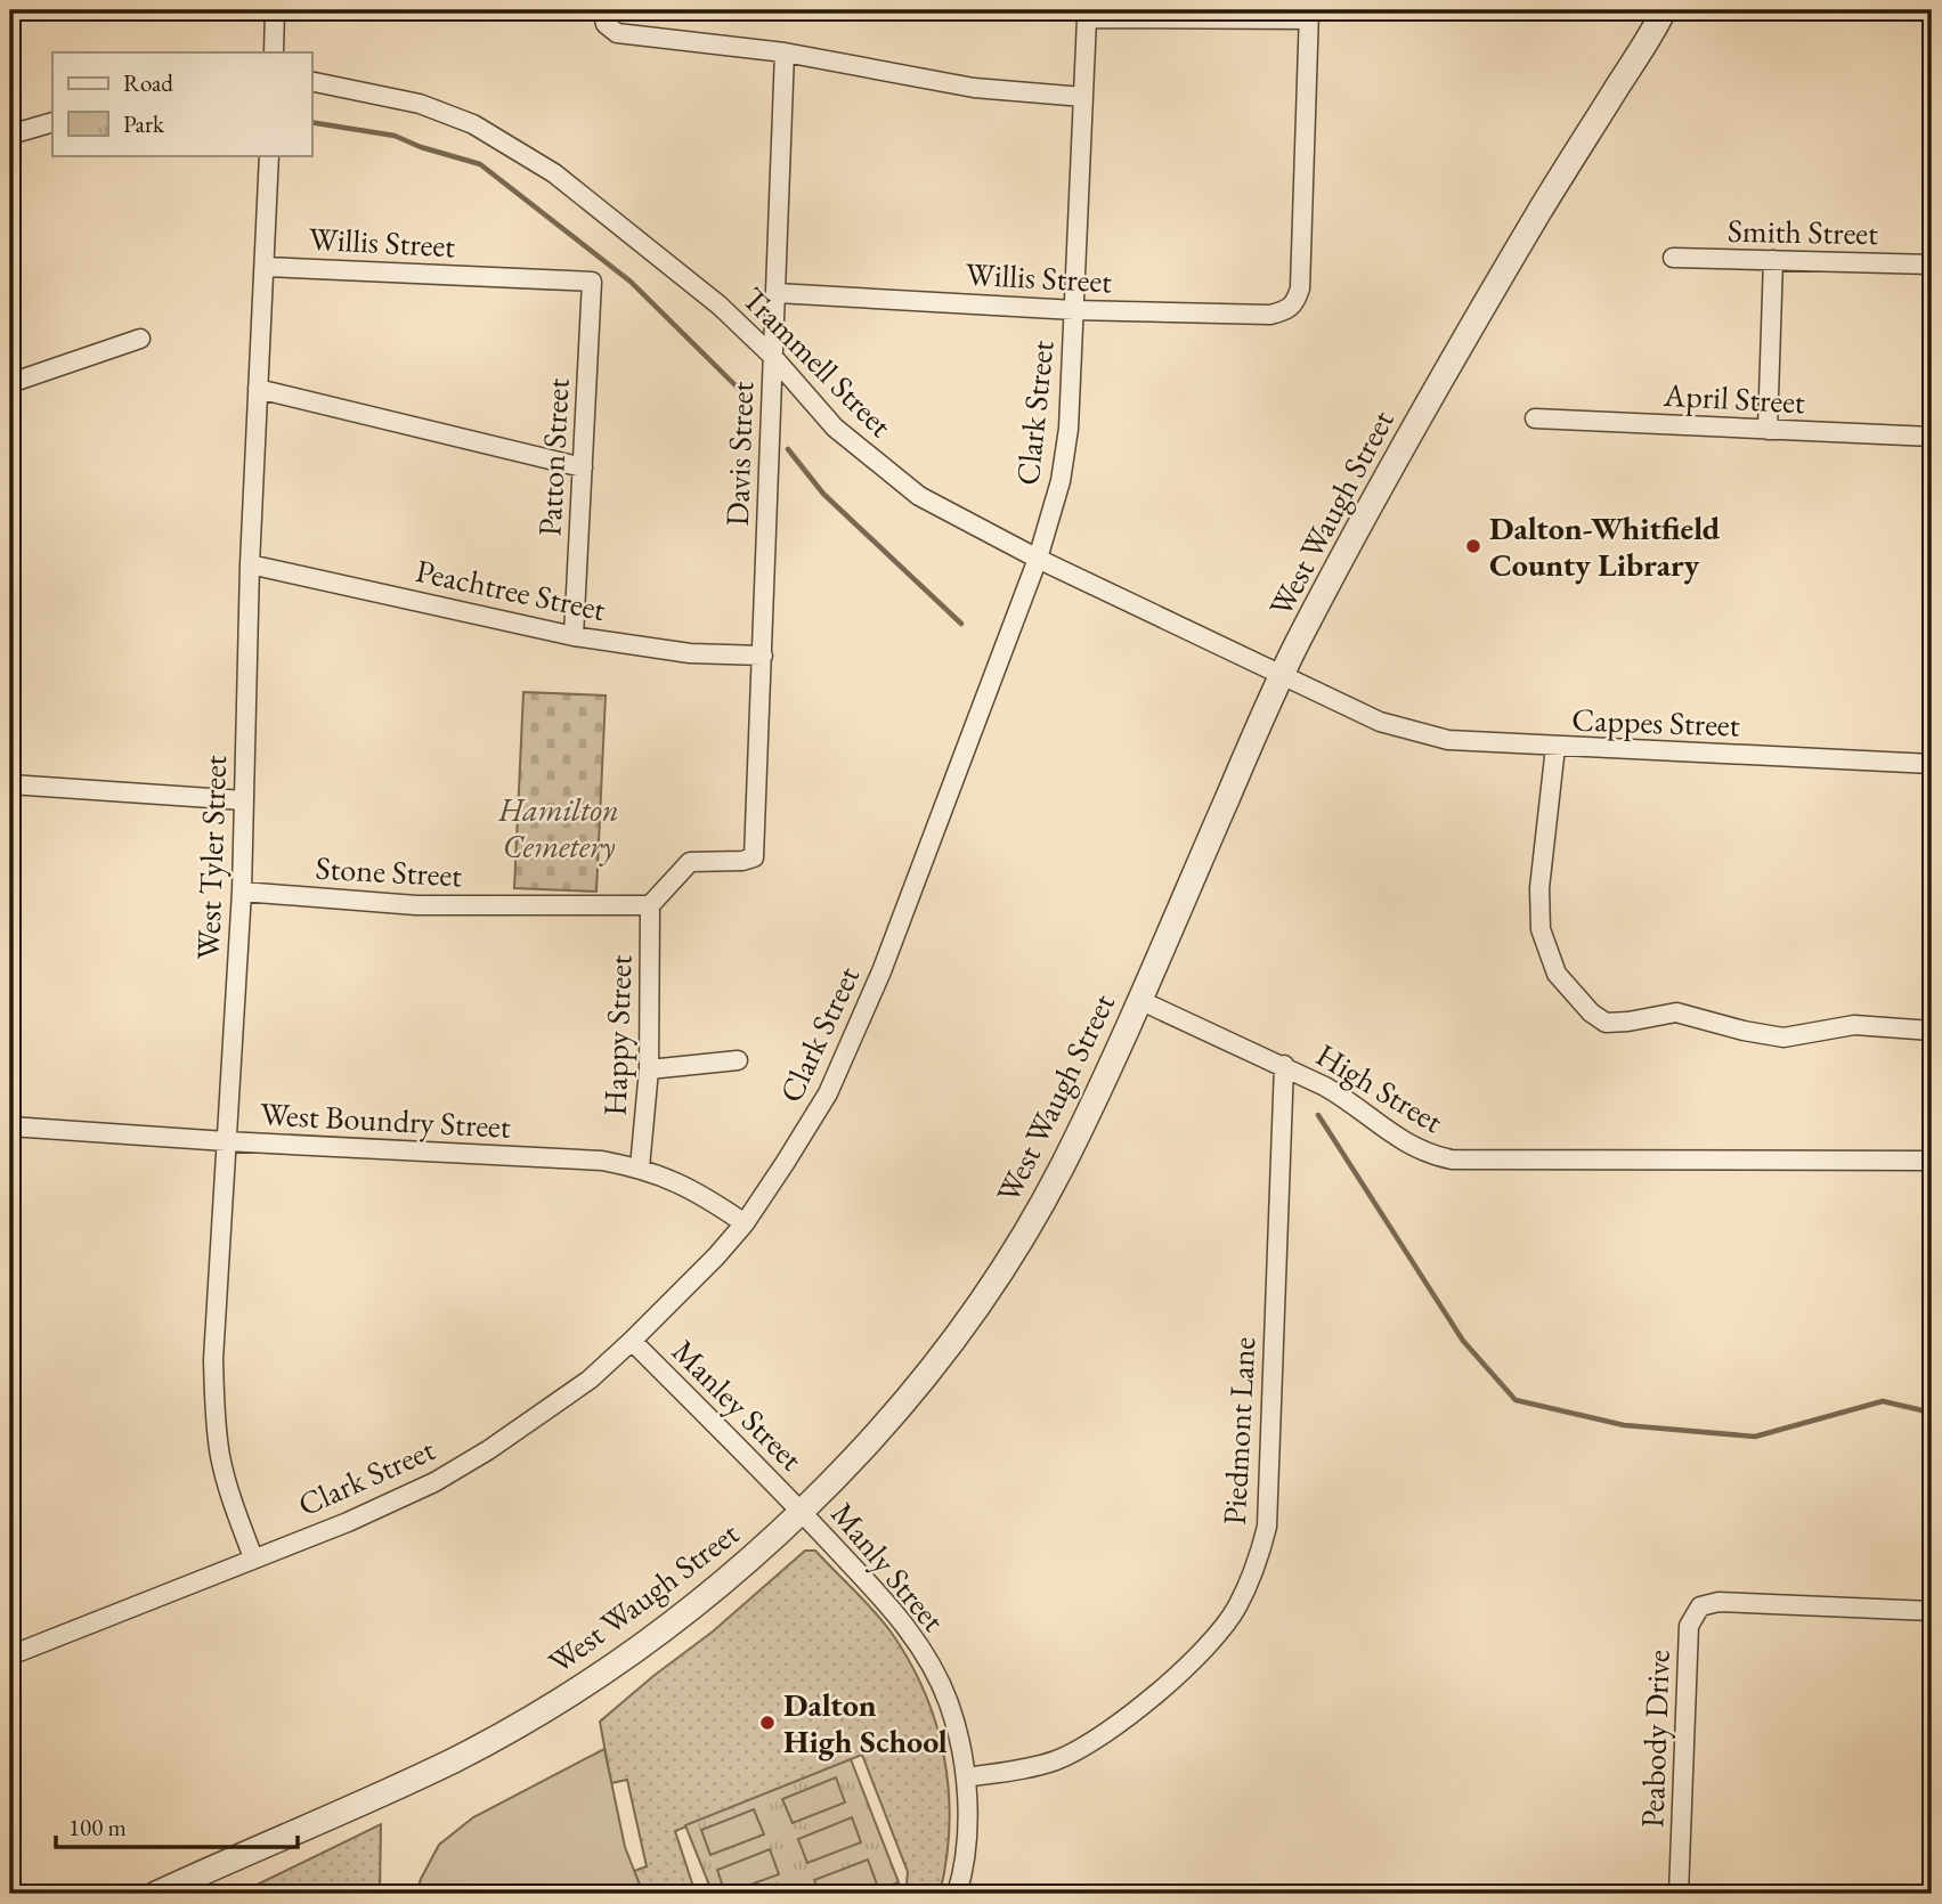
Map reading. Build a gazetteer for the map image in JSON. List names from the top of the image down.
{
  "streets": {
    "street": [
      "Smith Street",
      "Willis Street",
      "Trammell Street",
      "April Street",
      "Clark Street",
      "Davis Street",
      "Patton Street",
      "West Waugh Street",
      "Peachtree Street",
      "Cappes Street",
      "West Tyler Street",
      "Stone Street",
      "Happy Street",
      "High Street",
      "West Boundry Street",
      "Manley Street",
      "Piedmont Lane",
      "Manly Street",
      "Peabody Drive"
    ]
  },
  "crossings": [
    ["Willis Street", "Clark Street"],
    ["Willis Street", "Davis Street"],
    ["Willis Street", "Patton Street"],
    ["Willis Street", "West Tyler Street"],
    ["Trammell Street", "Clark Street"],
    ["Trammell Street", "Davis Street"],
    ["Trammell Street", "West Waugh Street"],
    ["Trammell Street", "Cappes Street"],
    ["Clark Street", "West Tyler Street"],
    ["Clark Street", "West Boundry Street"],
    ["Clark Street", "Manley Street"],
    ["Davis Street", "Peachtree Street"],
    ["Davis Street", "Stone Street"],
    ["Davis Street", "Happy Street"],
    ["Patton Street", "Peachtree Street"],
    ["West Waugh Street", "High Street"],
    ["West Waugh Street", "Manley Street"],
    ["West Waugh Street", "Manly Street"],
    ["Peachtree Street", "West Tyler Street"],
    ["West Tyler Street", "Stone Street"],
    ["West Tyler Street", "West Boundry Street"],
    ["Stone Street", "Happy Street"],
    ["Happy Street", "West Boundry Street"],
    ["High Street", "Piedmont Lane"],
    ["Manley Street", "Manly Street"],
    ["Piedmont Lane", "Manly Street"]
  ],
  "parks": ["Hamilton Cemetery"],
  "places": ["Dalton-Whitfield County Library", "Dalton High School"],
  "legend": ["Road", "Park"],
  "scale_bar": "100 m"
}
